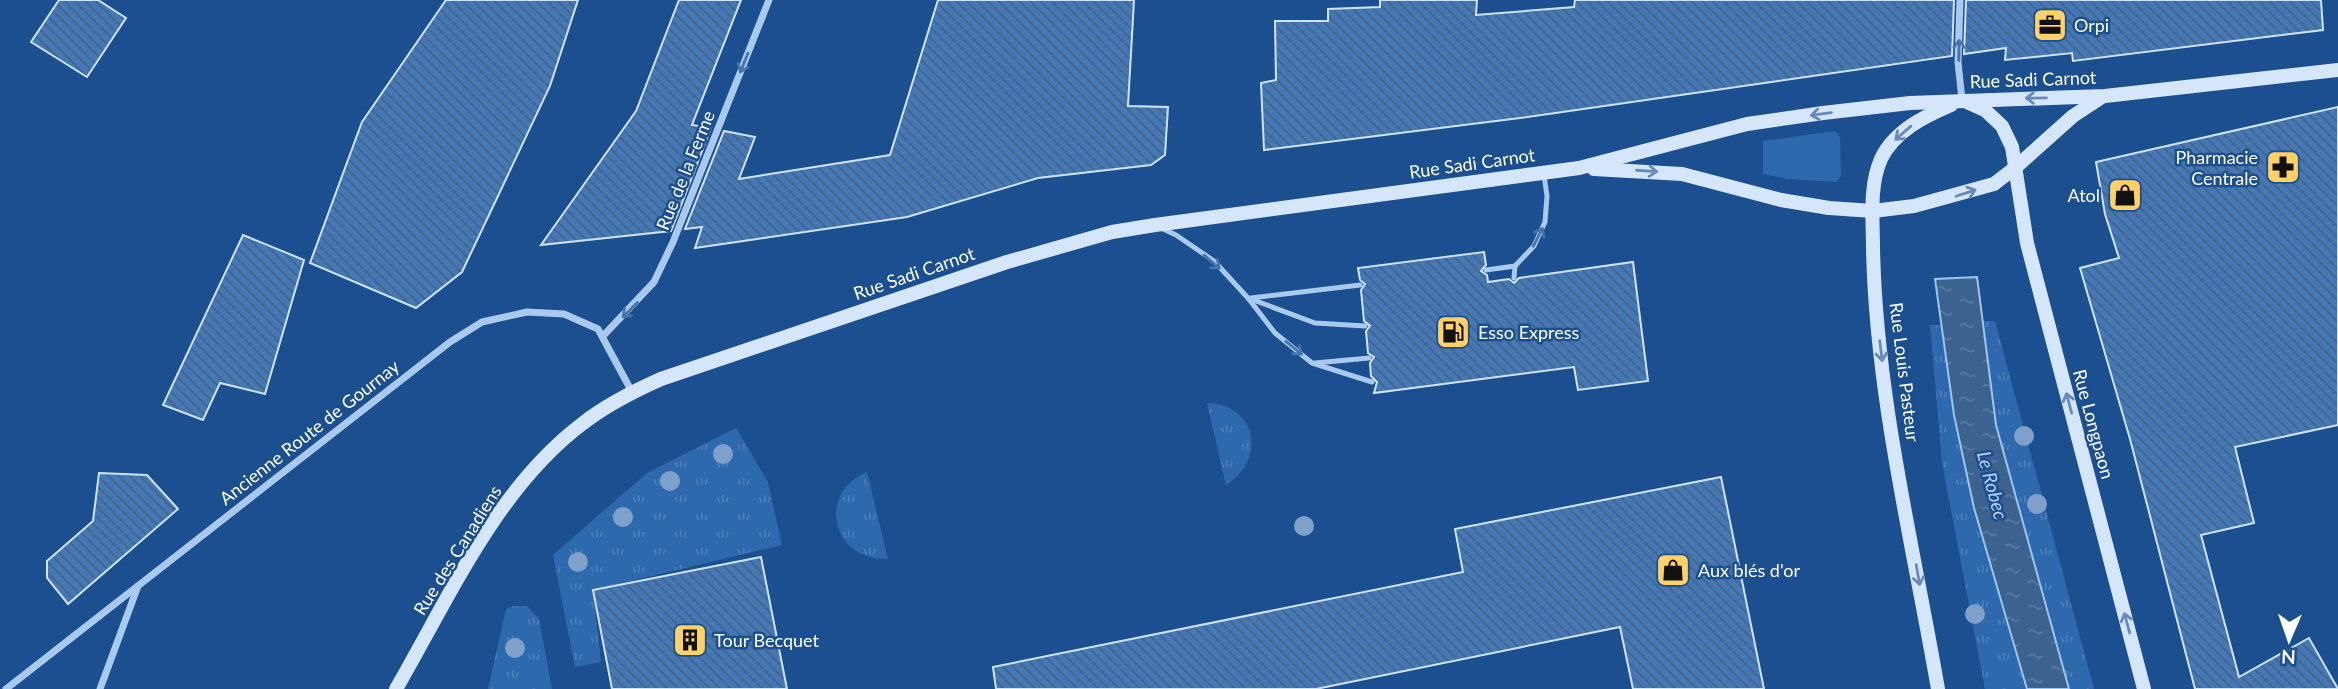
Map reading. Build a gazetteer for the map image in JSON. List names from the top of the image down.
{
  "streets": {
    "street": [
      "Rue Sadi Carnot",
      "Rue de la Ferme",
      "Rue Louis Pasteur",
      "Rue Longpaon",
      "Ancienne Route de Gournay",
      "Rue des Canadiens"
    ]
  },
  "crossings": [
    ["Rue Sadi Carnot", "Rue Louis Pasteur"],
    ["Rue Sadi Carnot", "Rue Longpaon"],
    ["Rue Sadi Carnot", "Ancienne Route de Gournay"],
    ["Rue Sadi Carnot", "Rue des Canadiens"],
    ["Rue de la Ferme", "Ancienne Route de Gournay"],
    ["Rue Louis Pasteur", "Rue Longpaon"],
    ["Ancienne Route de Gournay", "Rue des Canadiens"]
  ],
  "one_way": ["Rue de la Ferme", "Rue Louis Pasteur", "Rue Longpaon"],
  "water": ["Le Robec"],
  "places": {
    "office": ["Orpi"],
    "pharmacy": ["Pharmacie Centrale"],
    "shop": ["Atol", "Aux blés d'or"],
    "fuel station": ["Esso Express"],
    "building": ["Tour Becquet"]
  },
  "north": "bottom"
}
